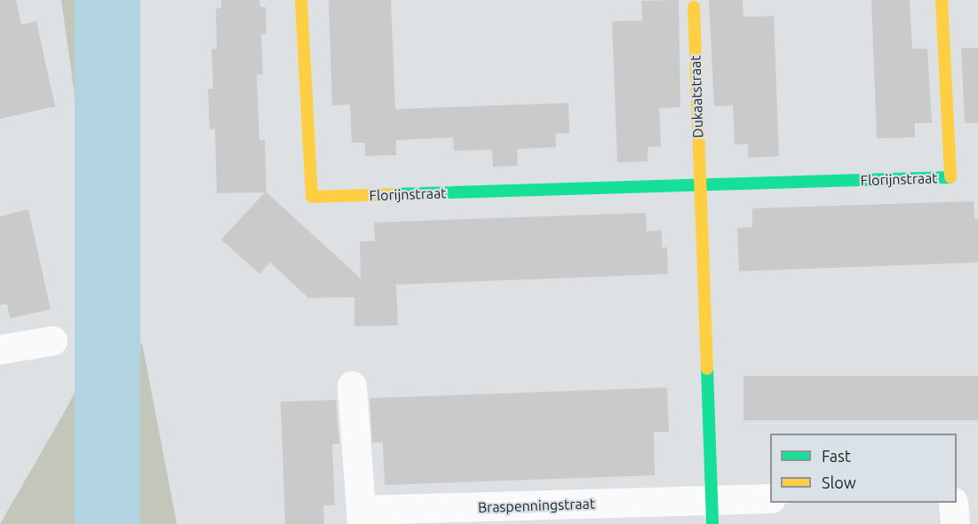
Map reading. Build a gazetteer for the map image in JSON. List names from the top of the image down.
{
  "streets": {
    "street": ["Dukaatstraat", "Florijnstraat", "Braspenningstraat"]
  },
  "crossings": [
    ["Dukaatstraat", "Florijnstraat"]
  ],
  "legend": ["Fast", "Slow"]
}
